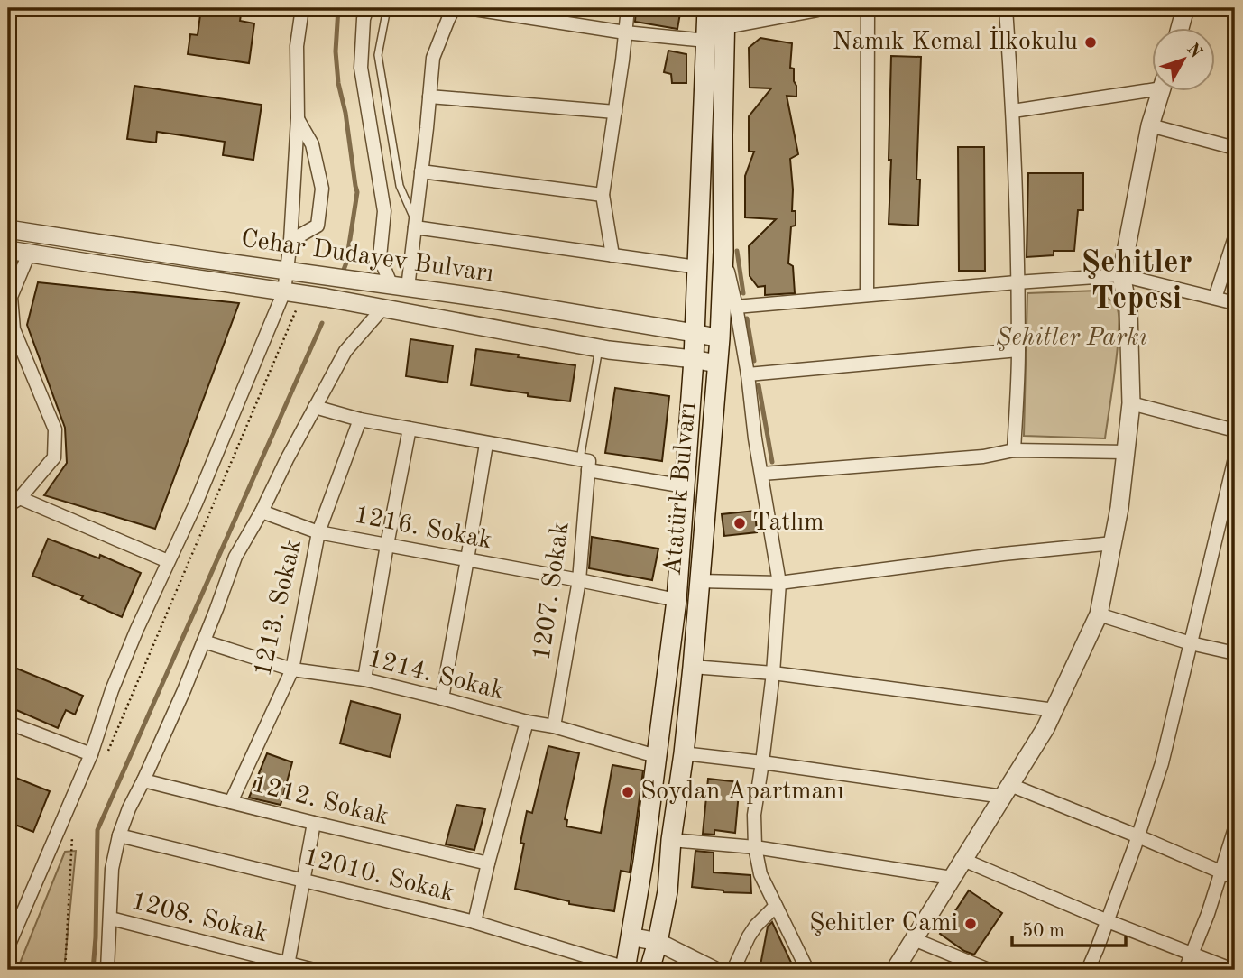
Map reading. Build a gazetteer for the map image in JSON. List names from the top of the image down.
{
  "streets": {
    "main road": ["Atatürk Bulvarı"],
    "street": [
      "Cehar Dudayev Bulvarı",
      "1216. Sokak",
      "1207. Sokak",
      "1213. Sokak",
      "1214. Sokak",
      "1212. Sokak",
      "12010. Sokak",
      "1208. Sokak"
    ]
  },
  "crossings": [
    ["Cehar Dudayev Bulvarı", "Atatürk Bulvarı"],
    ["Atatürk Bulvarı", "1216. Sokak"],
    ["Atatürk Bulvarı", "1214. Sokak"],
    ["Atatürk Bulvarı", "12010. Sokak"],
    ["1216. Sokak", "1207. Sokak"],
    ["1216. Sokak", "1213. Sokak"],
    ["1207. Sokak", "1214. Sokak"],
    ["1213. Sokak", "1214. Sokak"],
    ["1213. Sokak", "1212. Sokak"]
  ],
  "districts": ["Şehitler Tepesi"],
  "parks": ["Şehitler Parkı"],
  "places": [
    "Namık Kemal İlkokulu",
    "Tatlım",
    "Soydan Apartmanı",
    "Şehitler Cami"
  ],
  "scale_bar": "50 m",
  "north": "top right"
}
